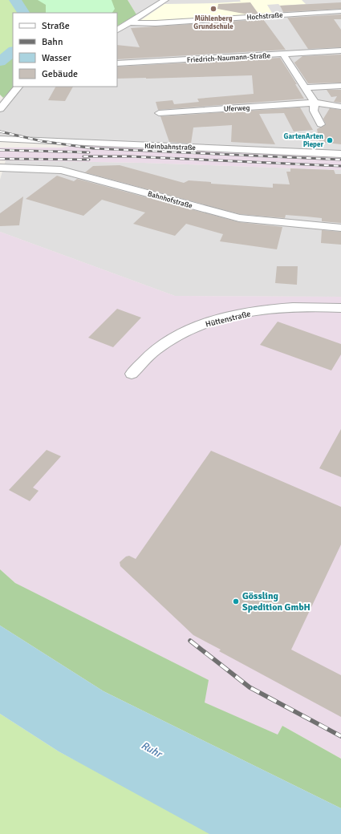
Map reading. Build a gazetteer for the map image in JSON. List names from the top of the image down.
{
  "streets": {
    "street": [
      "Hochstraße",
      "Friedrich-Naumann-Straße",
      "Uferweg",
      "Kleinbahnstraße",
      "Bahnhofstraße",
      "Hüttenstraße"
    ]
  },
  "water": ["Ruhr"],
  "places": ["Mühlenberg Grundschule", "GartenArten Pieper", "Gössling Spedition GmbH"],
  "legend": [
    "Straße",
    "Bahn",
    "Wasser",
    "Gebäude"
  ]
}
